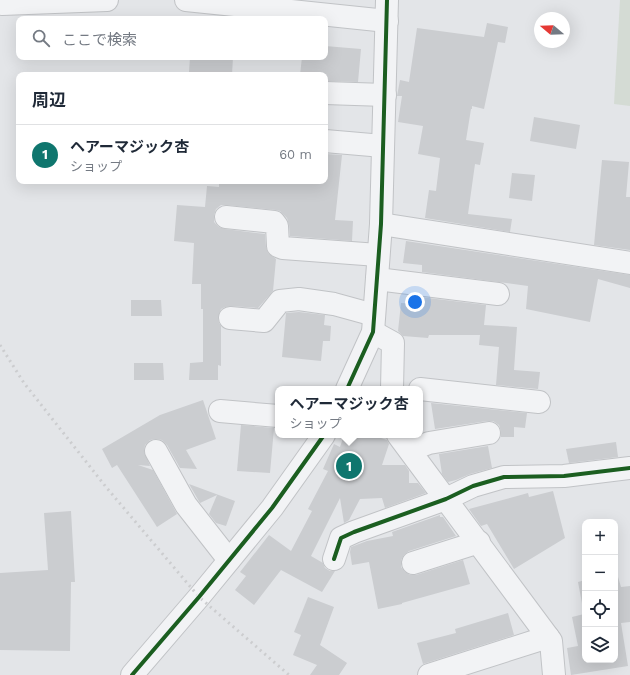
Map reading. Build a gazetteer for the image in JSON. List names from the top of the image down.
{
  "north": "left",
  "page": {
    "search": "ここで検索",
    "heading": "周辺",
    "list": [
      {
        "mark": "1",
        "name": "ヘアーマジック杏",
        "note": "ショップ",
        "value": "60 m"
      }
    ],
    "popup": ["ヘアーマジック杏", "ショップ"],
    "pins": "1",
    "map_buttons": ["+", "−"]
  }
}
